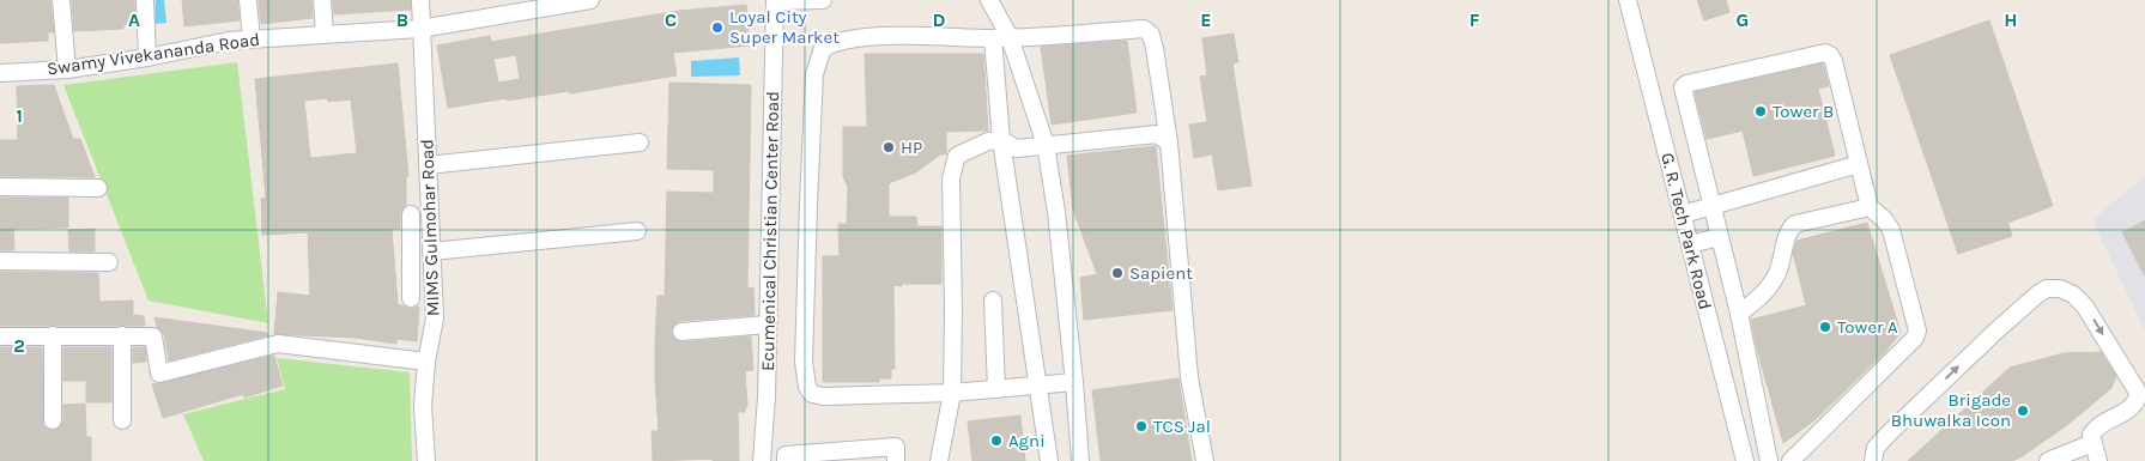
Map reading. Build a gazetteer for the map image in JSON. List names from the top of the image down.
{
  "streets": {
    "street": [
      "Swamy Vivekananda Road",
      "MIMS Gulmohar Road",
      "Ecumenical Christian Center Road",
      "G. R. Tech Park Road"
    ]
  },
  "crossings": [
    ["Swamy Vivekananda Road", "MIMS Gulmohar Road"]
  ],
  "places": [
    "Loyal City Super Market",
    "Tower B",
    "HP",
    "Sapient",
    "Tower A",
    "Brigade Bhuwalka Icon",
    "TCS Jal",
    "Agni"
  ],
  "grid": {
    "columns": [
      "A",
      "B",
      "C",
      "D",
      "E",
      "F",
      "G",
      "H"
    ],
    "rows": ["1", "2"]
  }
}
